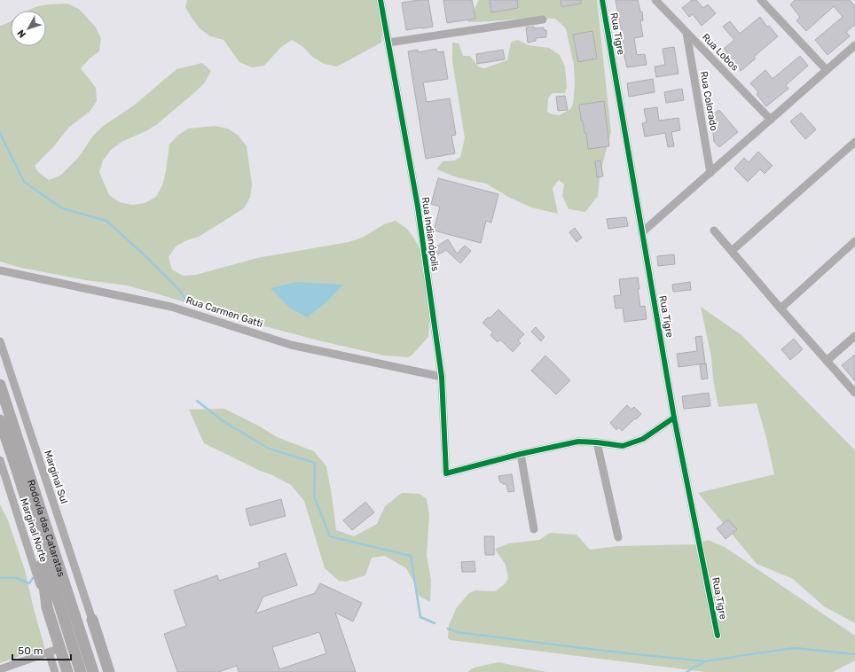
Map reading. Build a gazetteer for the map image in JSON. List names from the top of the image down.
{
  "streets": {
    "highway": ["Rodovía das Cataratas"],
    "street": [
      "Rua Tigre",
      "Rua Lobos",
      "Rua Colorado",
      "Rua Indianópolis",
      "Rua Carmen Gatti",
      "Marginal Sul",
      "Marginal Norte"
    ]
  },
  "crossings": [
    ["Rua Lobos", "Rua Colorado"],
    ["Rua Indianópolis", "Rua Carmen Gatti"]
  ],
  "scale_bar": "50 m",
  "north": "bottom left"
}
